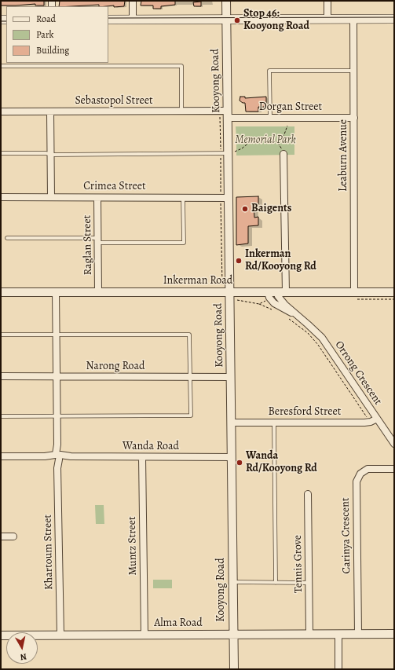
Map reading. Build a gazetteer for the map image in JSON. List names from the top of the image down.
{
  "streets": {
    "street": [
      "Kooyong Road",
      "Sebastopol Street",
      "Dorgan Street",
      "Leaburn Avenue",
      "Crimea Street",
      "Raglan Street",
      "Inkerman Road",
      "Narong Road",
      "Orrong Crescent",
      "Beresford Street",
      "Wanda Road",
      "Carinya Crescent",
      "Muntz Street",
      "Khartoum Street",
      "Tennis Grove",
      "Alma Road"
    ]
  },
  "crossings": [
    ["Kooyong Road", "Sebastopol Street"],
    ["Kooyong Road", "Dorgan Street"],
    ["Kooyong Road", "Crimea Street"],
    ["Kooyong Road", "Inkerman Road"],
    ["Kooyong Road", "Narong Road"],
    ["Kooyong Road", "Beresford Street"],
    ["Kooyong Road", "Wanda Road"],
    ["Kooyong Road", "Alma Road"],
    ["Sebastopol Street", "Dorgan Street"],
    ["Dorgan Street", "Leaburn Avenue"],
    ["Leaburn Avenue", "Inkerman Road"],
    ["Crimea Street", "Raglan Street"],
    ["Raglan Street", "Inkerman Road"],
    ["Inkerman Road", "Orrong Crescent"],
    ["Inkerman Road", "Khartoum Street"],
    ["Narong Road", "Khartoum Street"],
    ["Orrong Crescent", "Beresford Street"],
    ["Wanda Road", "Muntz Street"],
    ["Wanda Road", "Khartoum Street"],
    ["Carinya Crescent", "Alma Road"],
    ["Muntz Street", "Alma Road"],
    ["Khartoum Street", "Alma Road"],
    ["Tennis Grove", "Alma Road"]
  ],
  "parks": ["Memorial Park"],
  "places": [
    "Stop 46: Kooyong Road",
    "Baigents",
    "Inkerman Rd/Kooyong Rd",
    "Wanda Rd/Kooyong Rd"
  ],
  "legend": ["Road", "Park", "Building"],
  "north": "bottom"
}
